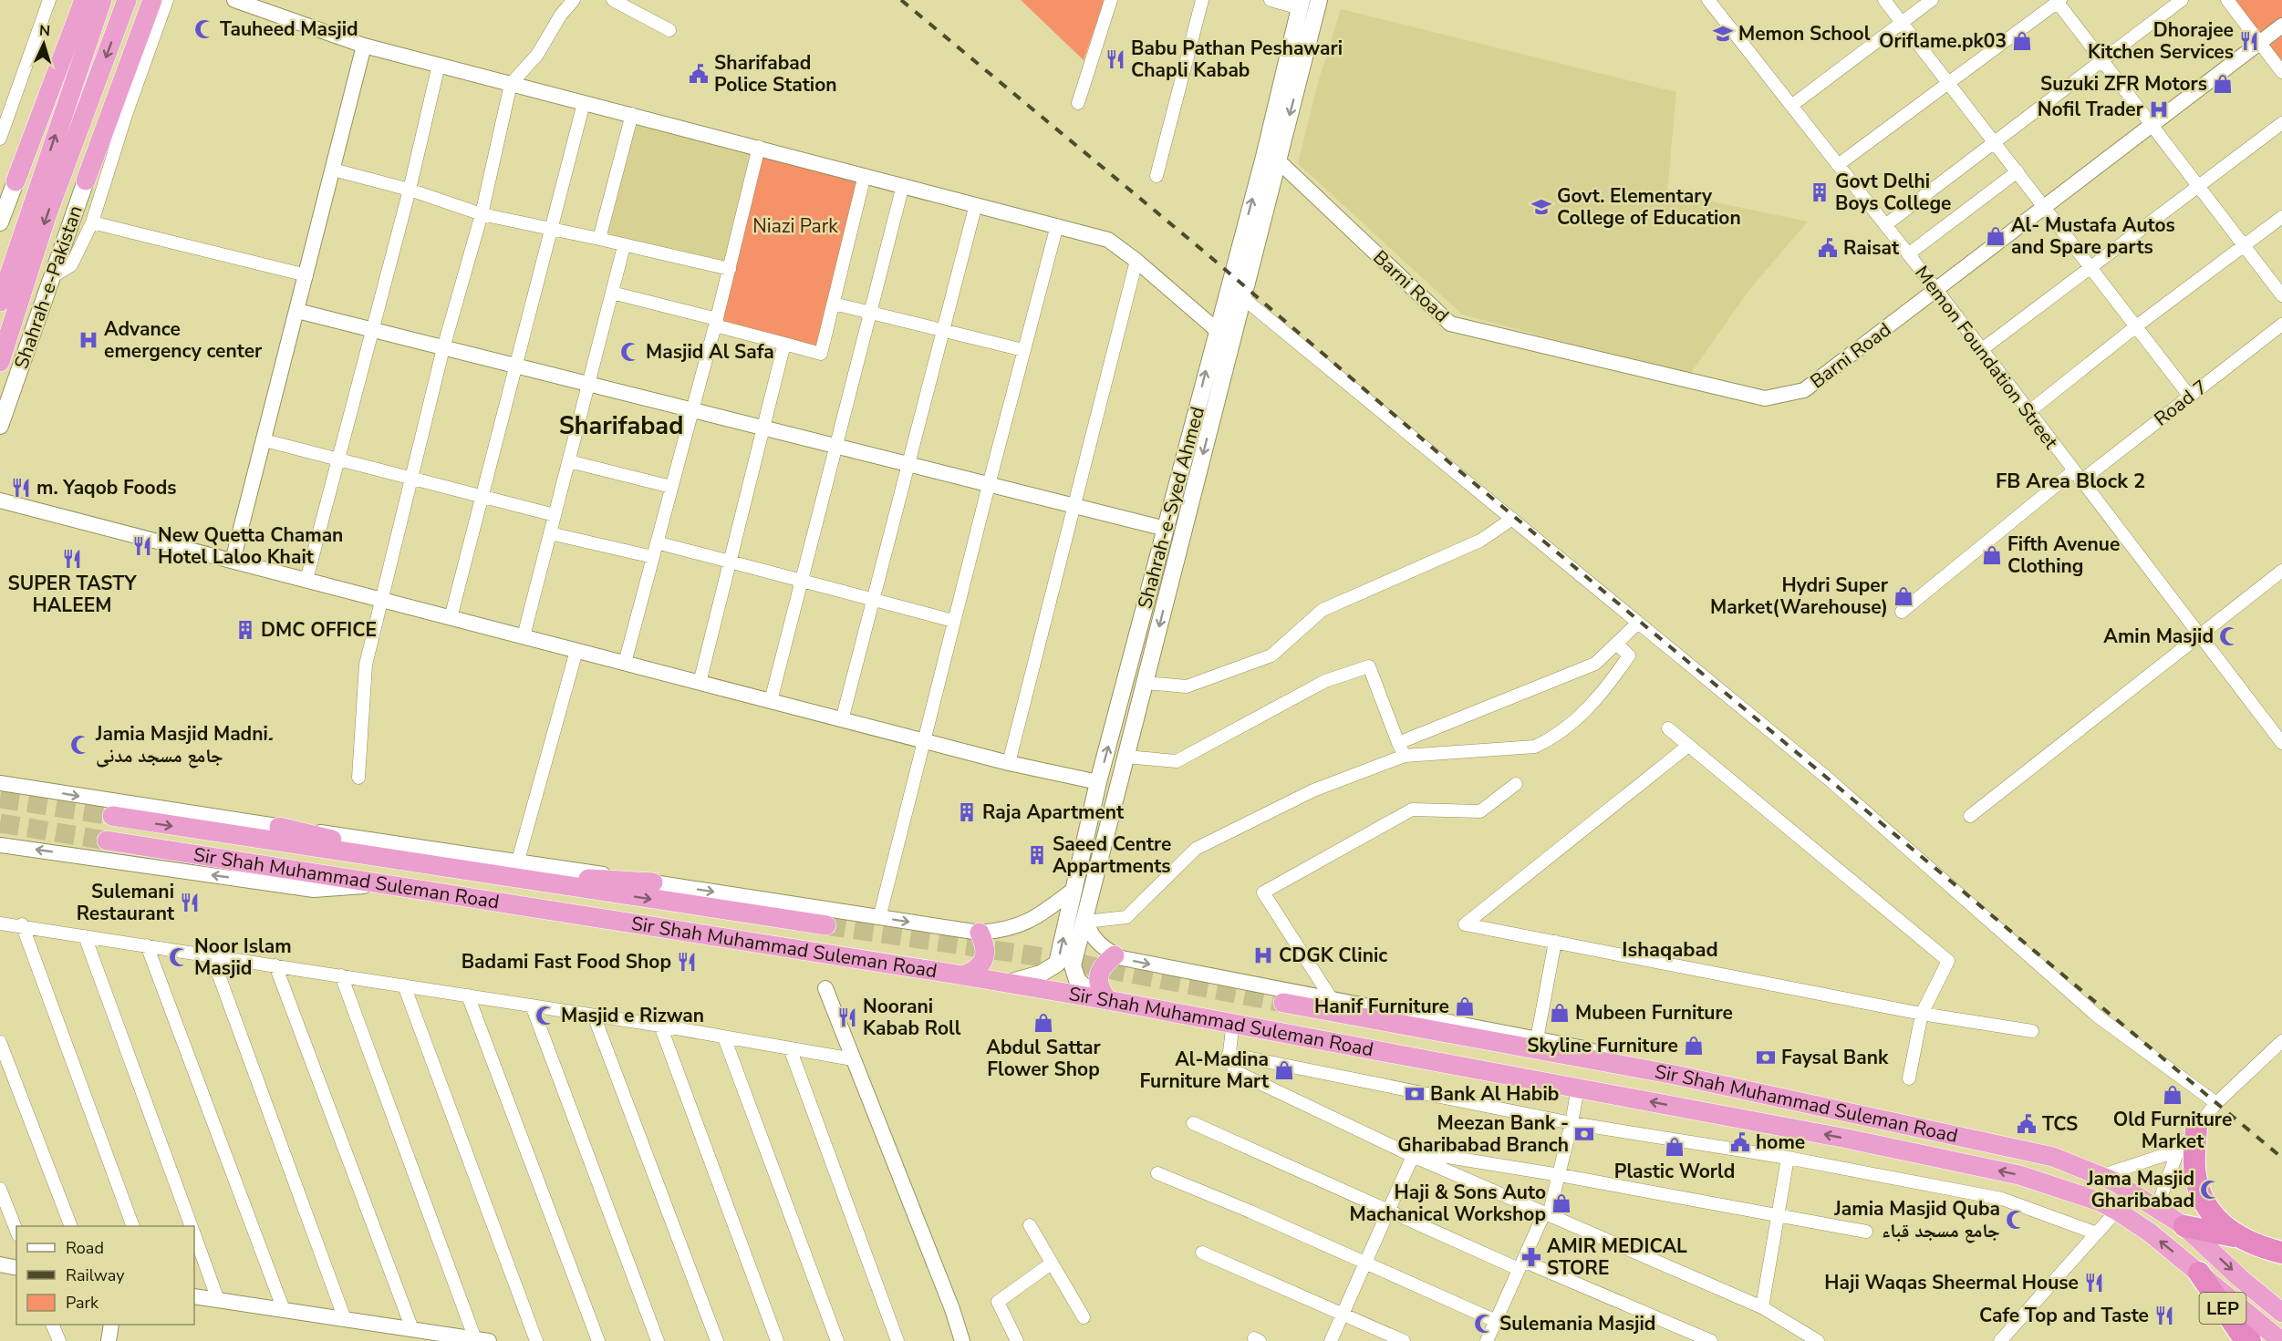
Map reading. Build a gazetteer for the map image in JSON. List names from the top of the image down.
{
  "streets": {
    "highway": ["Sir Shah Muhammad Suleman Road", "LEP"],
    "main road": ["Shahrah-e-Pakistan", "Shahrah-e-Syed Ahmed"],
    "street": ["Barni Road", "Memon Foundation Street", "Road 7"]
  },
  "crossings": [
    ["Barni Road", "Memon Foundation Street"],
    ["Barni Road", "Shahrah-e-Syed Ahmed"],
    ["Memon Foundation Street", "Road 7"],
    ["Shahrah-e-Syed Ahmed", "Sir Shah Muhammad Suleman Road"],
    ["Sir Shah Muhammad Suleman Road", "LEP"]
  ],
  "districts": ["Sharifabad", "FB Area Block 2", "Ishaqabad"],
  "parks": ["Niazi Park"],
  "places": {
    "mosque": [
      "Tauheed Masjid",
      "Masjid Al Safa",
      "Amin Masjid",
      "Jamia Masjid Madni۔ جامع مسجد مدنی",
      "Noor Islam Masjid",
      "Masjid e Rizwan",
      "Jama Masjid Gharibabad",
      "Jamia Masjid Quba جامع مسجد قباء",
      "Sulemania Masjid"
    ],
    "school or university": ["Memon School", "Govt. Elementary College of Education"],
    "shop": [
      "Oriflame.pk03",
      "Suzuki ZFR Motors",
      "Al- Mustafa Autos and Spare parts",
      "Fifth Avenue Clothing",
      "Hydri Super Market(Warehouse)",
      "Hanif Furniture",
      "Mubeen Furniture",
      "Abdul Sattar Flower Shop",
      "Skyline Furniture",
      "Al-Madina Furniture Mart",
      "Old Furniture Market",
      "Plastic World",
      "Haji & Sons Auto Machanical Workshop"
    ],
    "restaurant": [
      "Dhorajee Kitchen Services",
      "Babu Pathan Peshawari Chapli Kabab",
      "m. Yaqob Foods",
      "New Quetta Chaman Hotel Laloo Khait",
      "SUPER TASTY HALEEM",
      "Sulemani Restaurant",
      "Badami Fast Food Shop",
      "Noorani Kabab Roll",
      "Haji Waqas Sheermal House",
      "Cafe Top and Taste"
    ],
    "public building": [
      "Sharifabad Police Station",
      "Raisat",
      "TCS",
      "home"
    ],
    "hospital": ["Nofil Trader", "Advance emergency center", "CDGK Clinic"],
    "building": [
      "Govt Delhi Boys College",
      "DMC OFFICE",
      "Raja Apartment",
      "Saeed Centre Appartments"
    ],
    "bank": ["Faysal Bank", "Bank Al Habib", "Meezan Bank - Gharibabad Branch"],
    "pharmacy": ["AMIR MEDICAL STORE"]
  },
  "legend": ["Road", "Railway", "Park"],
  "north": "top"
}
